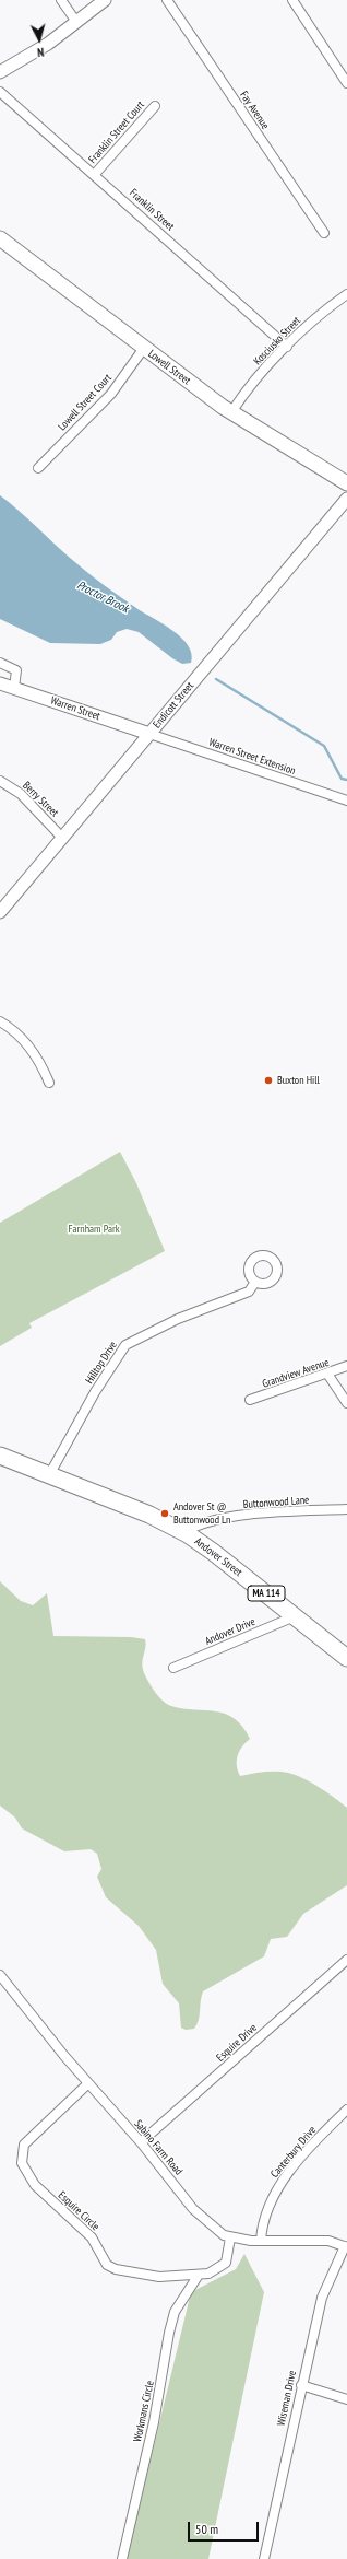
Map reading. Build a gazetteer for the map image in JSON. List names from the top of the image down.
{
  "streets": {
    "highway": ["Andover Street", "MA 114"],
    "main road": ["Lowell Street"],
    "street": [
      "Fay Avenue",
      "Franklin Street Court",
      "Franklin Street",
      "Kosciusko Street",
      "Lowell Street Court",
      "Endicott Street",
      "Warren Street",
      "Warren Street Extension",
      "Berry Street",
      "Hilltop Drive",
      "Grandview Avenue",
      "Buttonwood Lane",
      "Andover Drive",
      "Esquire Drive",
      "Sabino Farm Road",
      "Canterbury Drive",
      "Esquire Circle",
      "Wiseman Drive",
      "Workmans Circle"
    ]
  },
  "crossings": [
    ["Franklin Street Court", "Franklin Street"],
    ["Franklin Street", "Kosciusko Street"],
    ["Kosciusko Street", "Lowell Street"],
    ["Lowell Street", "Lowell Street Court"],
    ["Endicott Street", "Warren Street"],
    ["Endicott Street", "Warren Street Extension"],
    ["Endicott Street", "Berry Street"],
    ["Warren Street", "Warren Street Extension"],
    ["Hilltop Drive", "Andover Street"],
    ["Buttonwood Lane", "Andover Street"],
    ["Andover Street", "Andover Drive"],
    ["Esquire Drive", "Sabino Farm Road"],
    ["Sabino Farm Road", "Canterbury Drive"],
    ["Sabino Farm Road", "Esquire Circle"],
    ["Sabino Farm Road", "Wiseman Drive"],
    ["Esquire Circle", "Workmans Circle"]
  ],
  "water": ["Proctor Brook"],
  "parks": ["Farnham Park"],
  "places": ["Buxton Hill", "Andover St @ Buttonwood Ln"],
  "scale_bar": "50 m",
  "north": "bottom"
}
